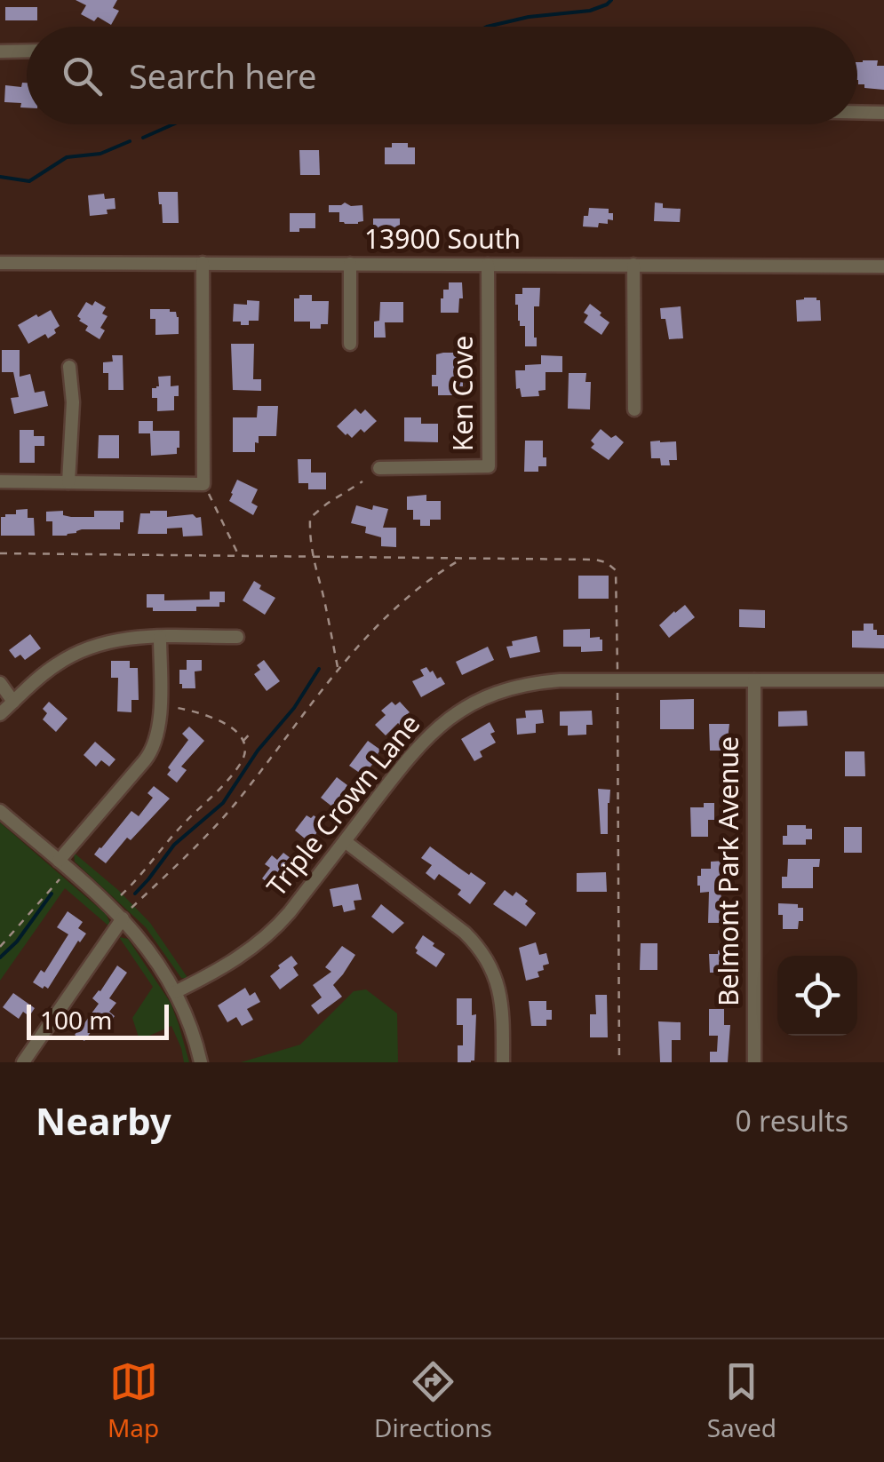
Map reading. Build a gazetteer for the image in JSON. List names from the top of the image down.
{
  "streets": {
    "street": [
      "13900 South",
      "Ken Cove",
      "Triple Crown Lane",
      "Belmont Park Avenue"
    ]
  },
  "crossings": [
    ["13900 South", "Ken Cove"],
    ["Triple Crown Lane", "Belmont Park Avenue"]
  ],
  "scale_bar": "100 m",
  "page": {
    "search": "Search here",
    "scale": "100 m",
    "heading": ["Nearby", "0 results"],
    "nav": ["Map", "Directions", "Saved"]
  }
}
